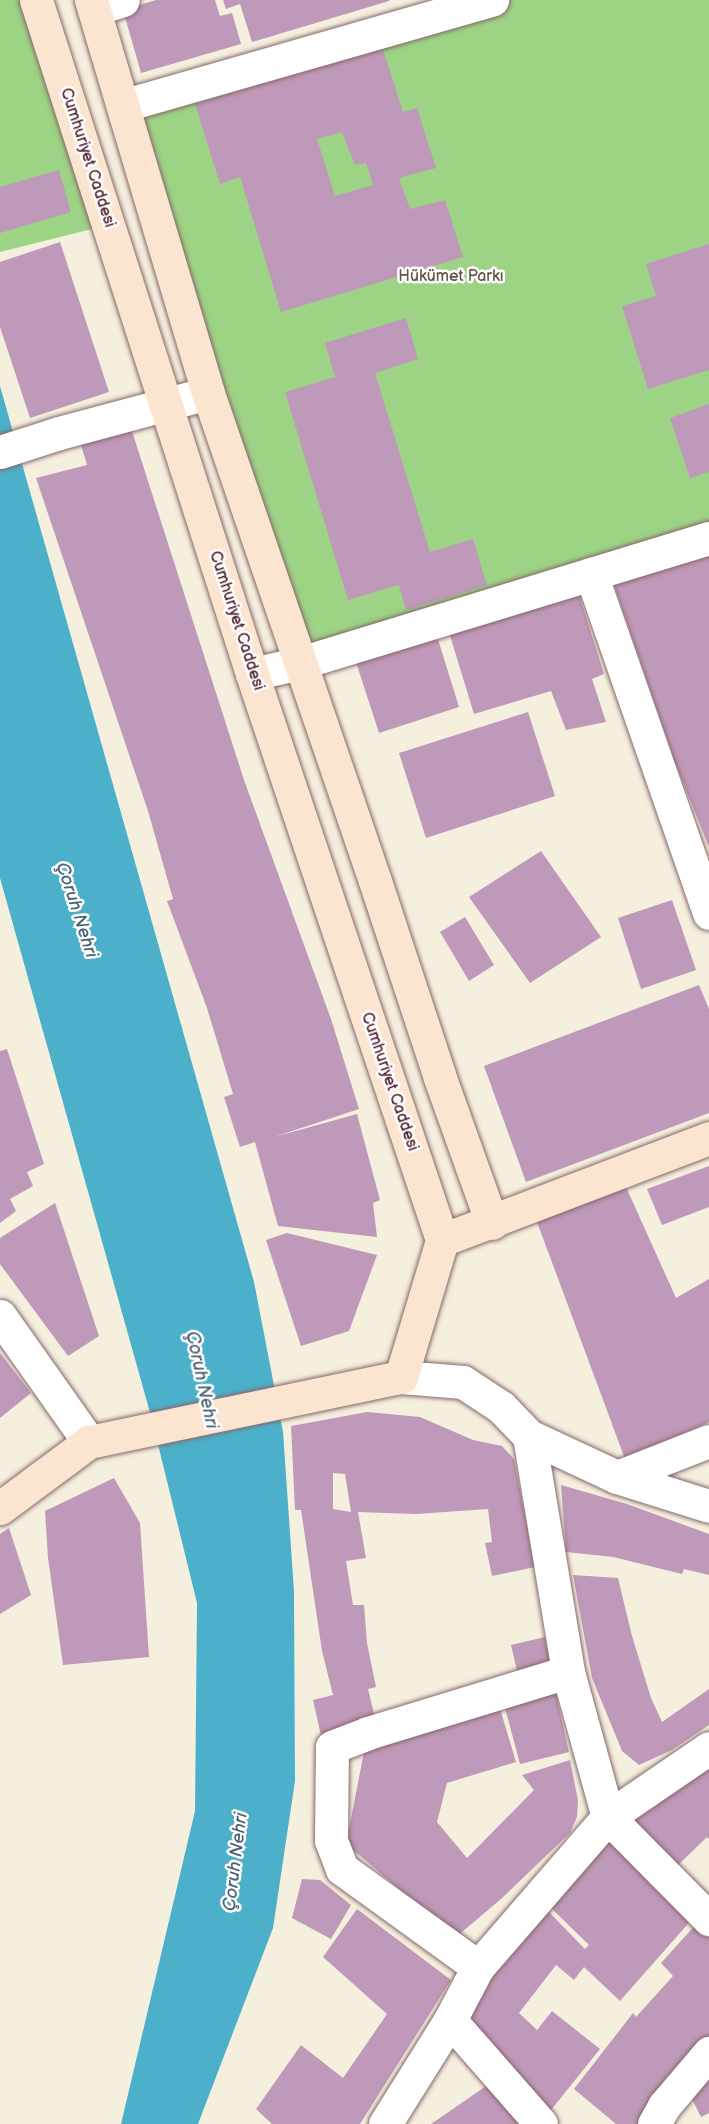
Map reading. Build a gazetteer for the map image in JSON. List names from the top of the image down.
{
  "streets": {
    "main road": ["Cumhuriyet Caddesi"]
  },
  "water": ["Çoruh Nehri"],
  "parks": ["Hükümet Parkı"]
}
